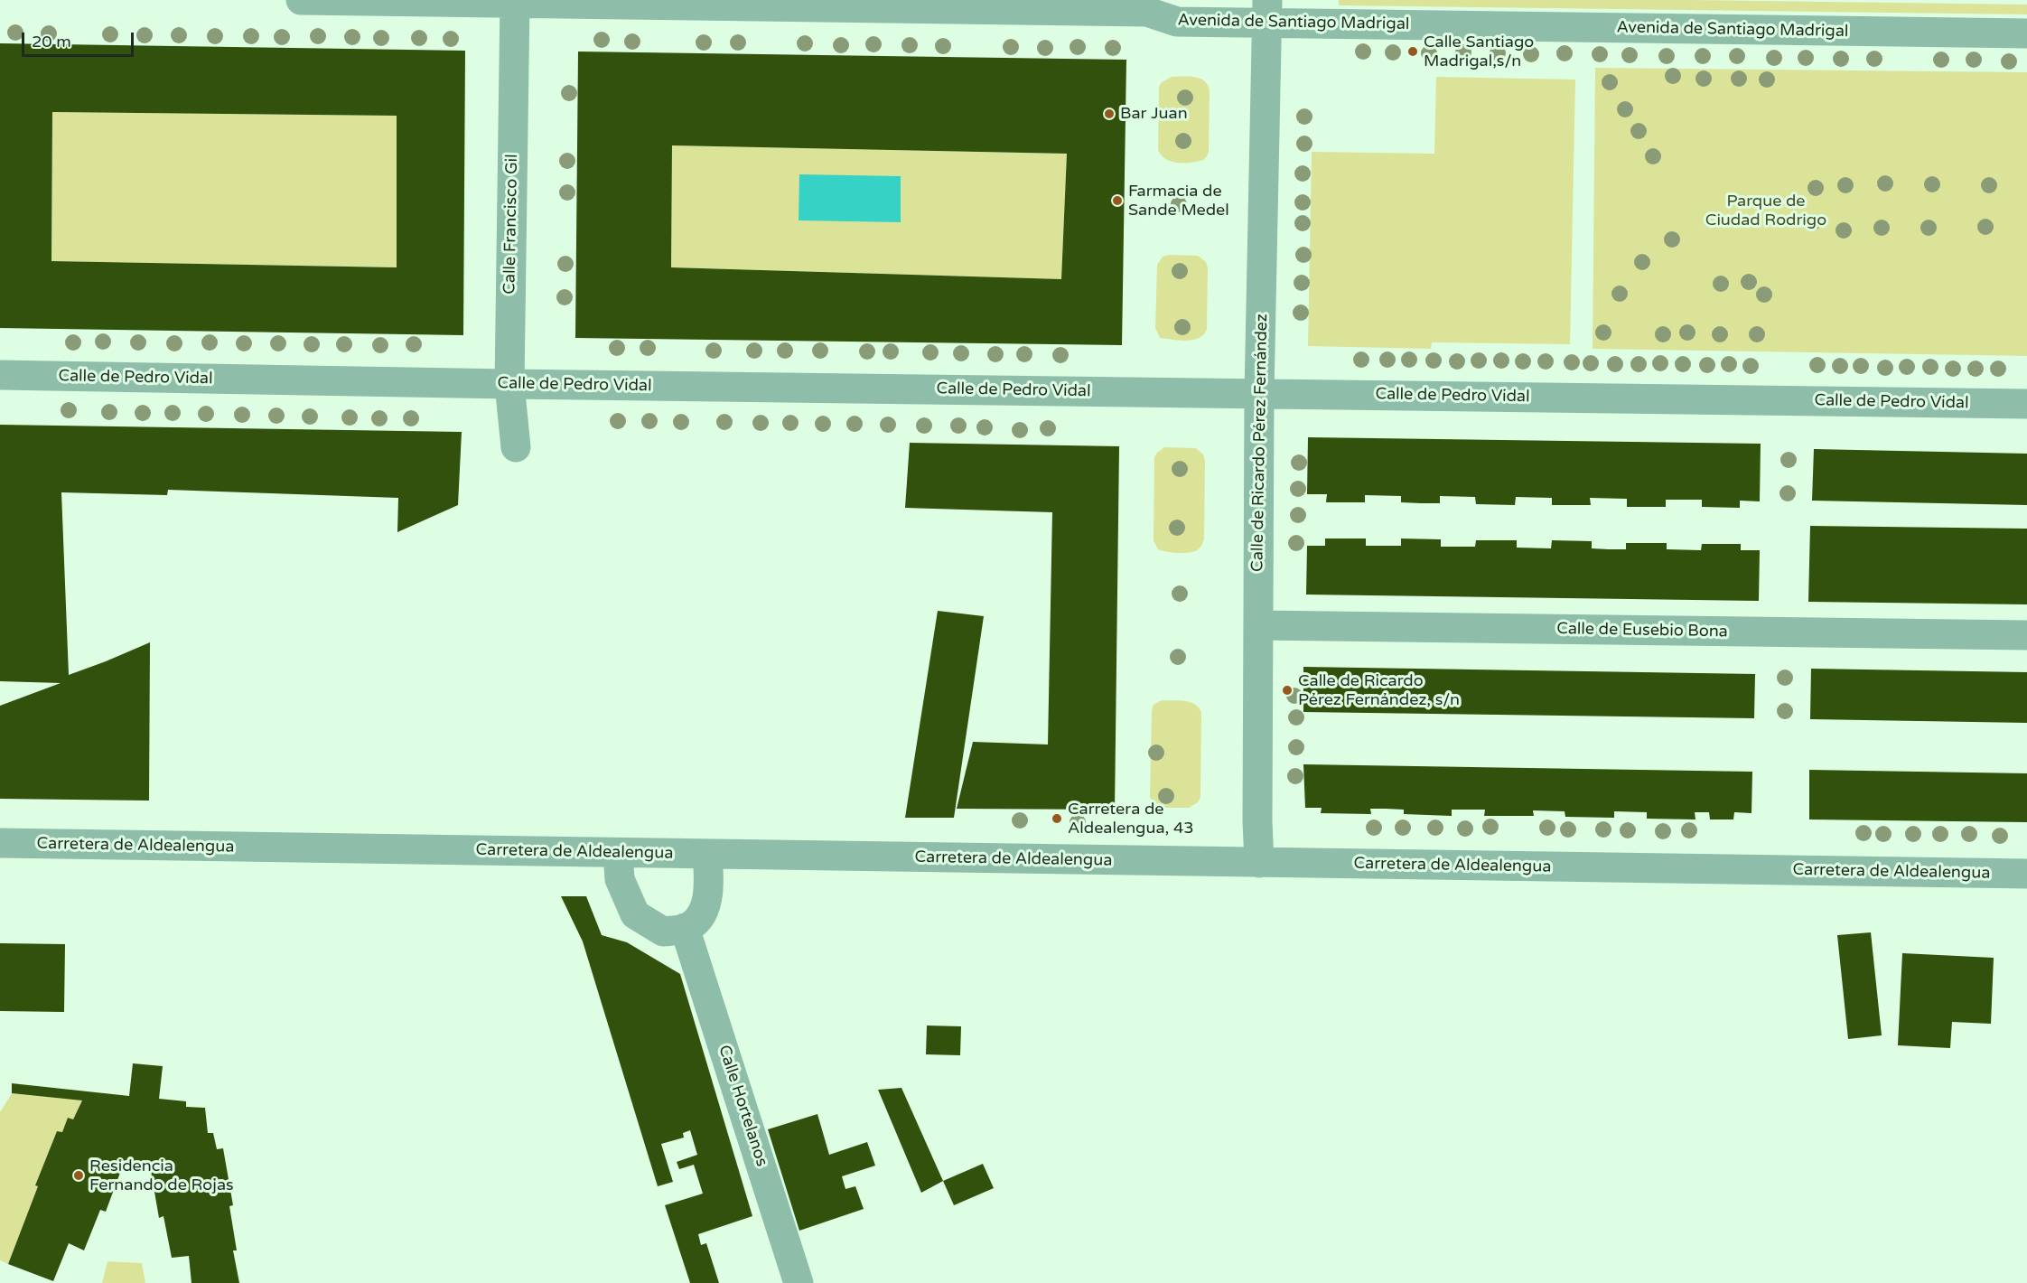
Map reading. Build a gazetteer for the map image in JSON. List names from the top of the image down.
{
  "streets": {
    "street": [
      "Avenida de Santiago Madrigal",
      "Calle Francisco Gil",
      "Calle de Pedro Vidal",
      "Calle de Ricardo Pérez Fernández",
      "Calle de Eusebio Bona",
      "Carretera de Aldealengua",
      "Calle Hortelanos"
    ]
  },
  "crossings": [
    ["Avenida de Santiago Madrigal", "Calle Francisco Gil"],
    ["Avenida de Santiago Madrigal", "Calle de Ricardo Pérez Fernández"],
    ["Calle Francisco Gil", "Calle de Pedro Vidal"],
    ["Calle de Pedro Vidal", "Calle de Ricardo Pérez Fernández"],
    ["Calle de Ricardo Pérez Fernández", "Calle de Eusebio Bona"],
    ["Calle de Ricardo Pérez Fernández", "Carretera de Aldealengua"]
  ],
  "parks": ["Parque de Ciudad Rodrigo"],
  "places": [
    "Calle Santiago Madrigal,s/n",
    "Bar Juan",
    "Farmacia de Sande Medel",
    "Calle de Ricardo Pérez Fernández, s/n",
    "Carretera de Aldealengua, 43",
    "Residencia Fernando de Rojas"
  ],
  "scale_bar": "20 m"
}
